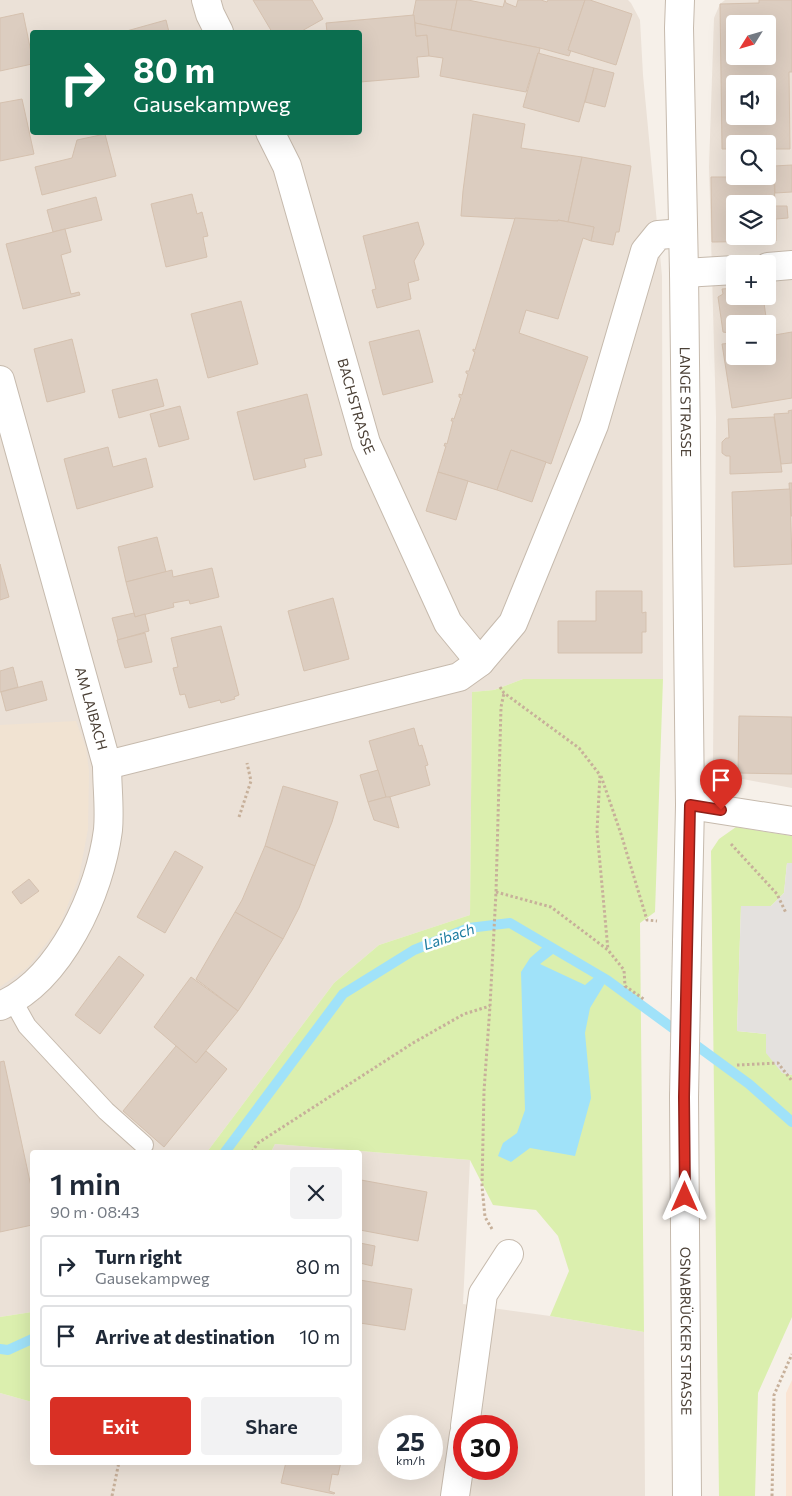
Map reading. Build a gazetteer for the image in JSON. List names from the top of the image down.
{
  "streets": {
    "street": [
      "LANGE STRASSE",
      "BACHSTRASSE",
      "AM LAIBACH",
      "OSNABRÜCKER STRASSE"
    ]
  },
  "crossings": [
    ["LANGE STRASSE", "OSNABRÜCKER STRASSE"]
  ],
  "water": ["Laibach"],
  "north": "bottom left",
  "page": {
    "map_buttons": ["+", "−"],
    "turn": ["80 m", "Gausekampweg"],
    "heading": ["1 min", "90 m · 08:43"],
    "list": [
      {
        "name": "Turn right",
        "note": "Gausekampweg",
        "value": "80 m"
      },
      {
        "name": "Arrive at destination",
        "value": "10 m"
      }
    ],
    "buttons": ["Exit", "Share"],
    "speed": "25 km/h",
    "limit": "30"
  }
}
